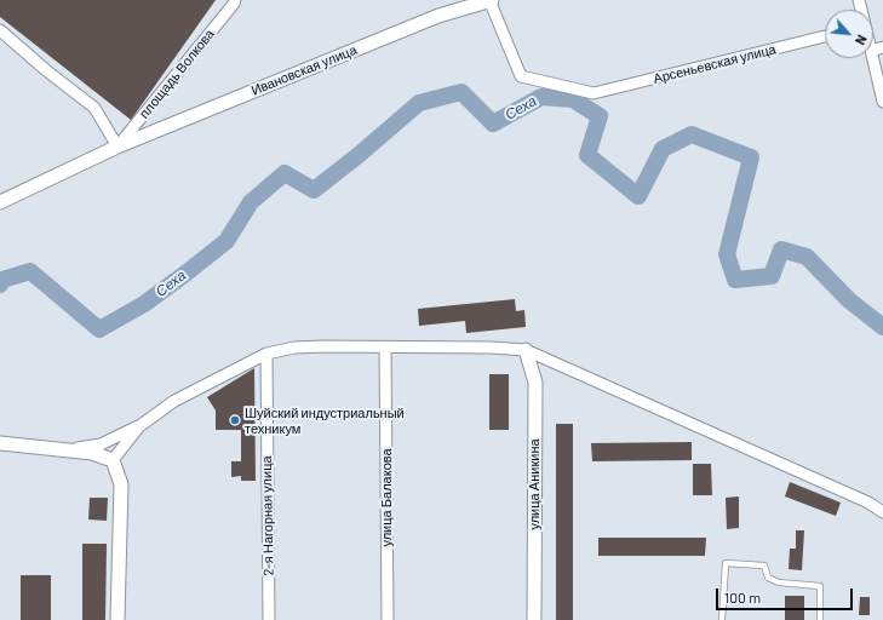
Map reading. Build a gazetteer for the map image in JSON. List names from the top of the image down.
{
  "streets": {
    "street": [
      "Арсеньевская улица",
      "Ивановская улица",
      "площадь Волкова",
      "улица Аникина",
      "улица Балакова",
      "2-я Нагорная улица"
    ]
  },
  "crossings": [
    ["Арсеньевская улица", "Ивановская улица"],
    ["Ивановская улица", "площадь Волкова"]
  ],
  "water": ["Сеха"],
  "places": ["Шуйский индустриальный техникум"],
  "scale_bar": "100 m",
  "north": "bottom right"
}
